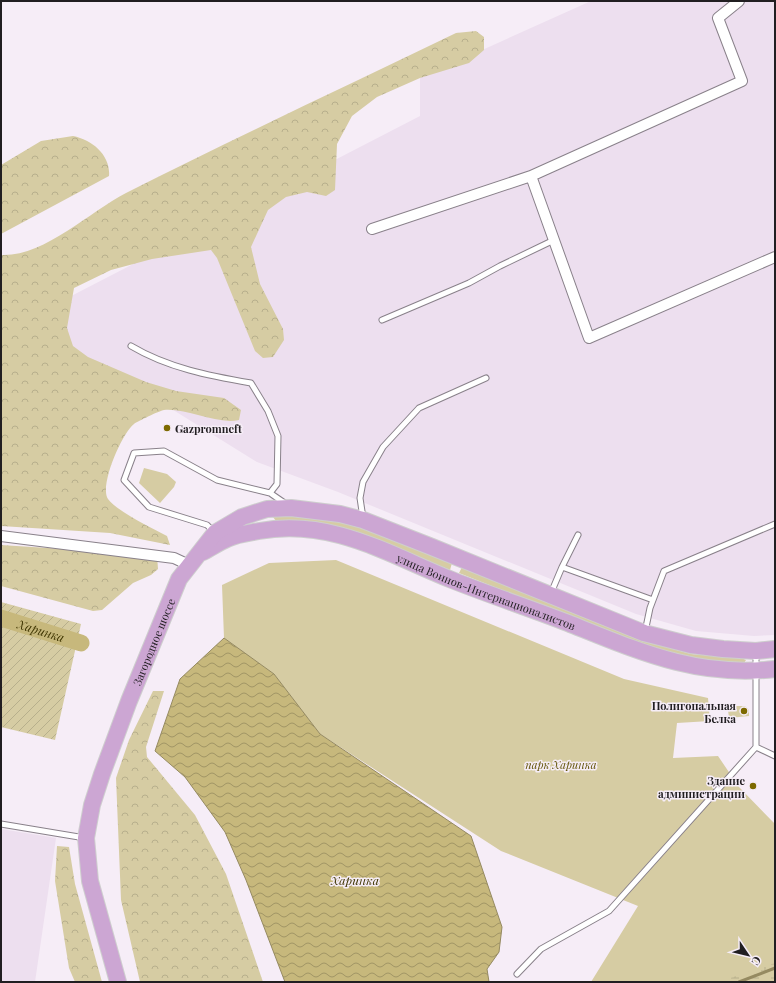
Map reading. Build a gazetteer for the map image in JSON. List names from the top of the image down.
{
  "streets": {
    "main road": ["улица Воинов-Интернационалистов", "Загородное шоссе"]
  },
  "crossings": [
    ["улица Воинов-Интернационалистов", "Загородное шоссе"]
  ],
  "water": ["Харинка"],
  "parks": ["парк Харинка"],
  "places": ["Gazpromneft", "Полигональная Белка", "Здание администрации"],
  "north": "bottom right"
}
